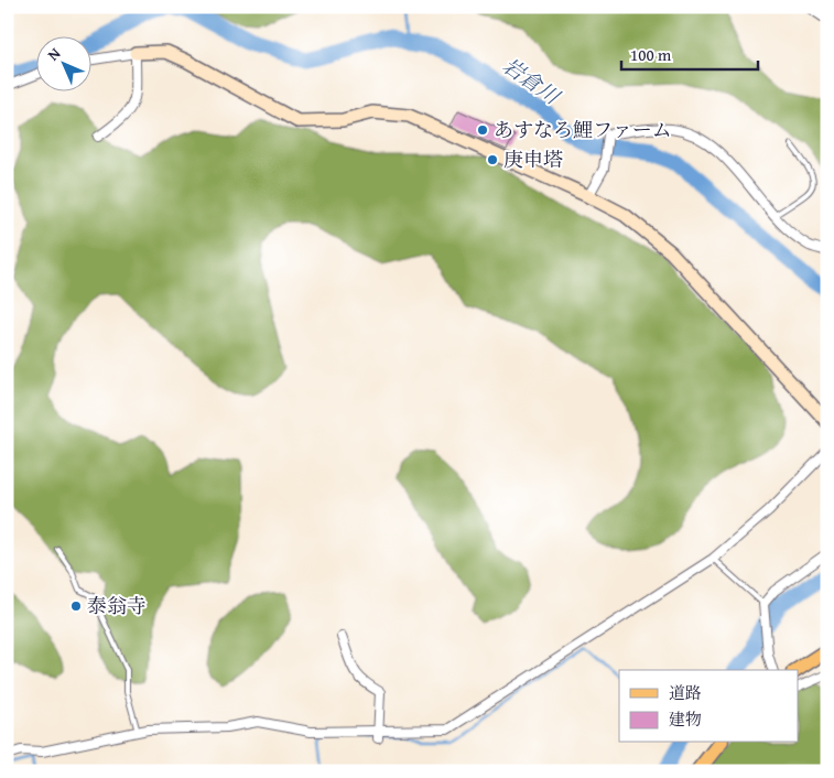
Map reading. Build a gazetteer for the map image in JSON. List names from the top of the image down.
{
  "water": ["岩倉川"],
  "places": ["あすなろ鯉ファーム", "庚申塔", "泰翁寺"],
  "legend": ["道路", "建物"],
  "scale_bar": "100 m",
  "north": "top left"
}
